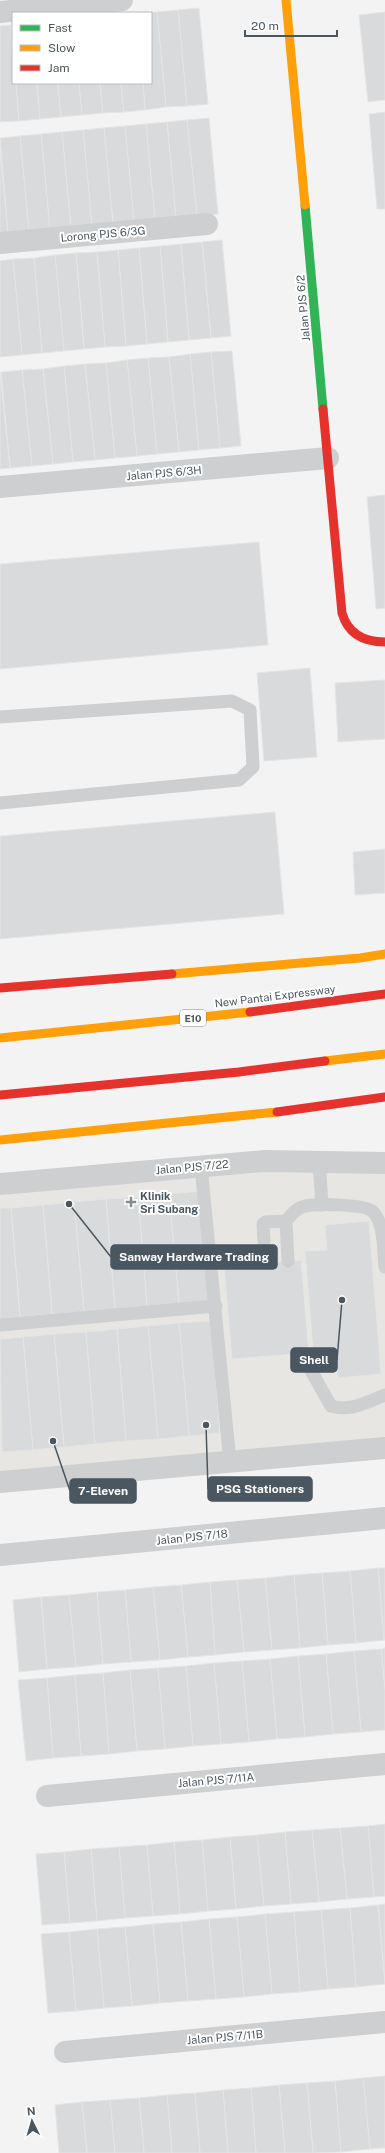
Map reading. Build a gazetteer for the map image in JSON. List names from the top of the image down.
{
  "streets": {
    "main road": ["Jalan PJS 6/2", "New Pantai Expressway", "E10"],
    "street": [
      "Lorong PJS 6/3G",
      "Jalan PJS 6/3H",
      "Jalan PJS 7/22",
      "Jalan PJS 7/18",
      "Jalan PJS 7/11A",
      "Jalan PJS 7/11B"
    ]
  },
  "crossings": [
    ["Jalan PJS 6/2", "Jalan PJS 6/3H"]
  ],
  "places": {
    "health": ["Klinik Sri Subang"],
    "other": [
      "Sanway Hardware Trading",
      "Shell",
      "PSG Stationers",
      "7-Eleven"
    ]
  },
  "legend": ["Fast", "Slow", "Jam"],
  "scale_bar": "20 m",
  "north": "top"
}
